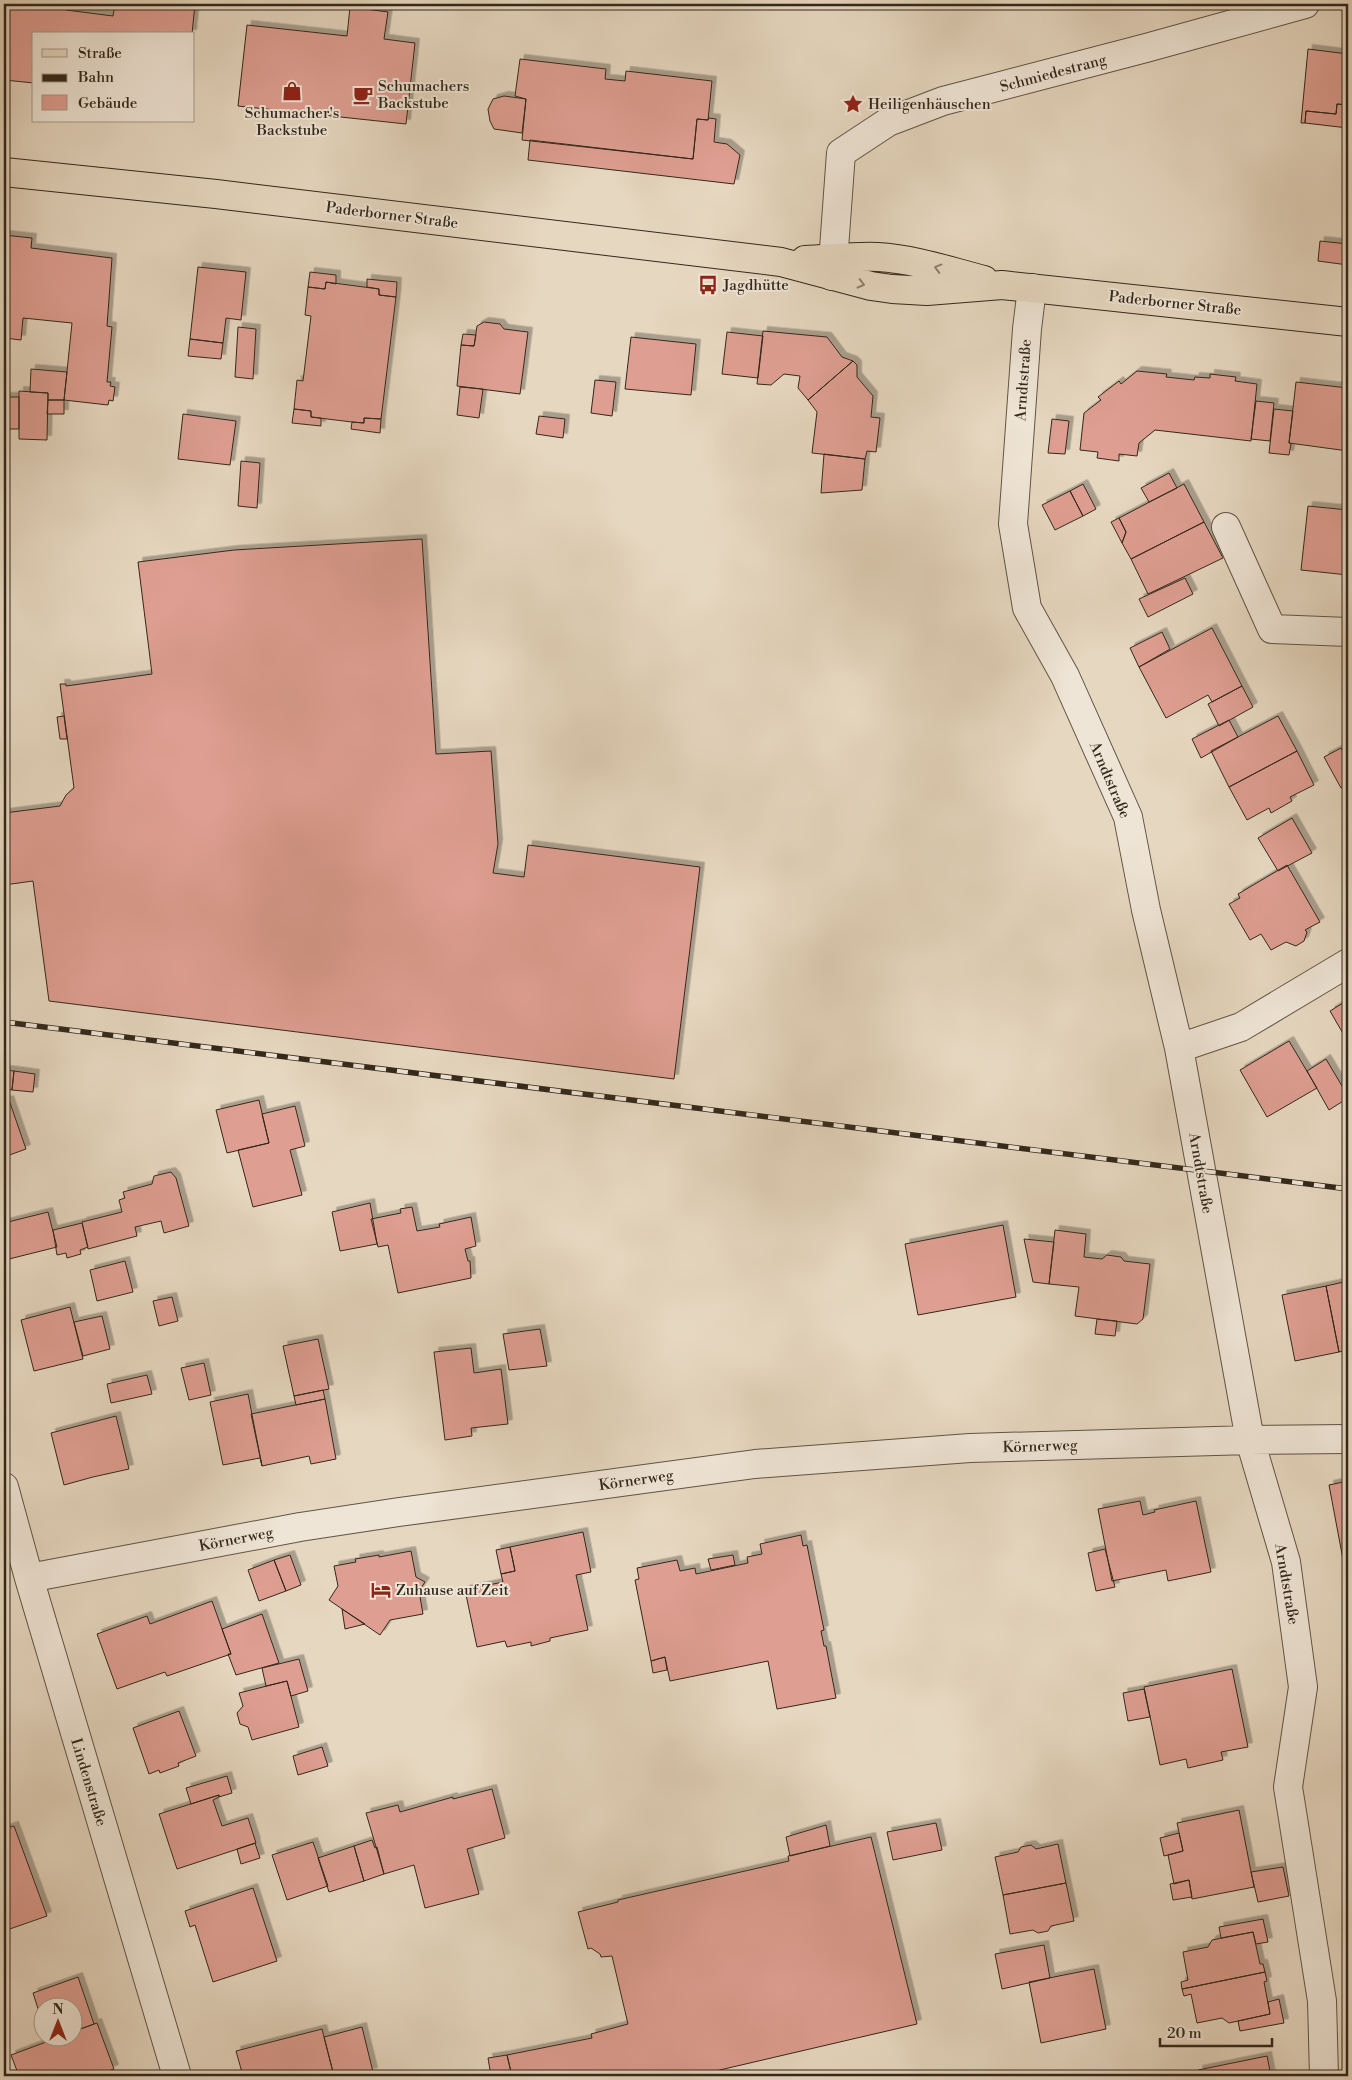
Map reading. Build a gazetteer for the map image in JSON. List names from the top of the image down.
{
  "streets": {
    "main road": ["Paderborner Straße"],
    "street": [
      "Schmiedestrang",
      "Arndtstraße",
      "Körnerweg",
      "Lindenstraße"
    ]
  },
  "crossings": [
    ["Schmiedestrang", "Paderborner Straße"],
    ["Paderborner Straße", "Arndtstraße"],
    ["Arndtstraße", "Körnerweg"],
    ["Körnerweg", "Lindenstraße"]
  ],
  "places": {
    "shop": ["Schumacher's Backstube"],
    "cafe": ["Schumachers Backstube"],
    "place": ["Heiligenhäuschen"],
    "bus stop": ["Jagdhütte"],
    "hotel": ["Zuhause auf Zeit"]
  },
  "legend": ["Straße", "Bahn", "Gebäude"],
  "scale_bar": "20 m",
  "north": "top"
}
